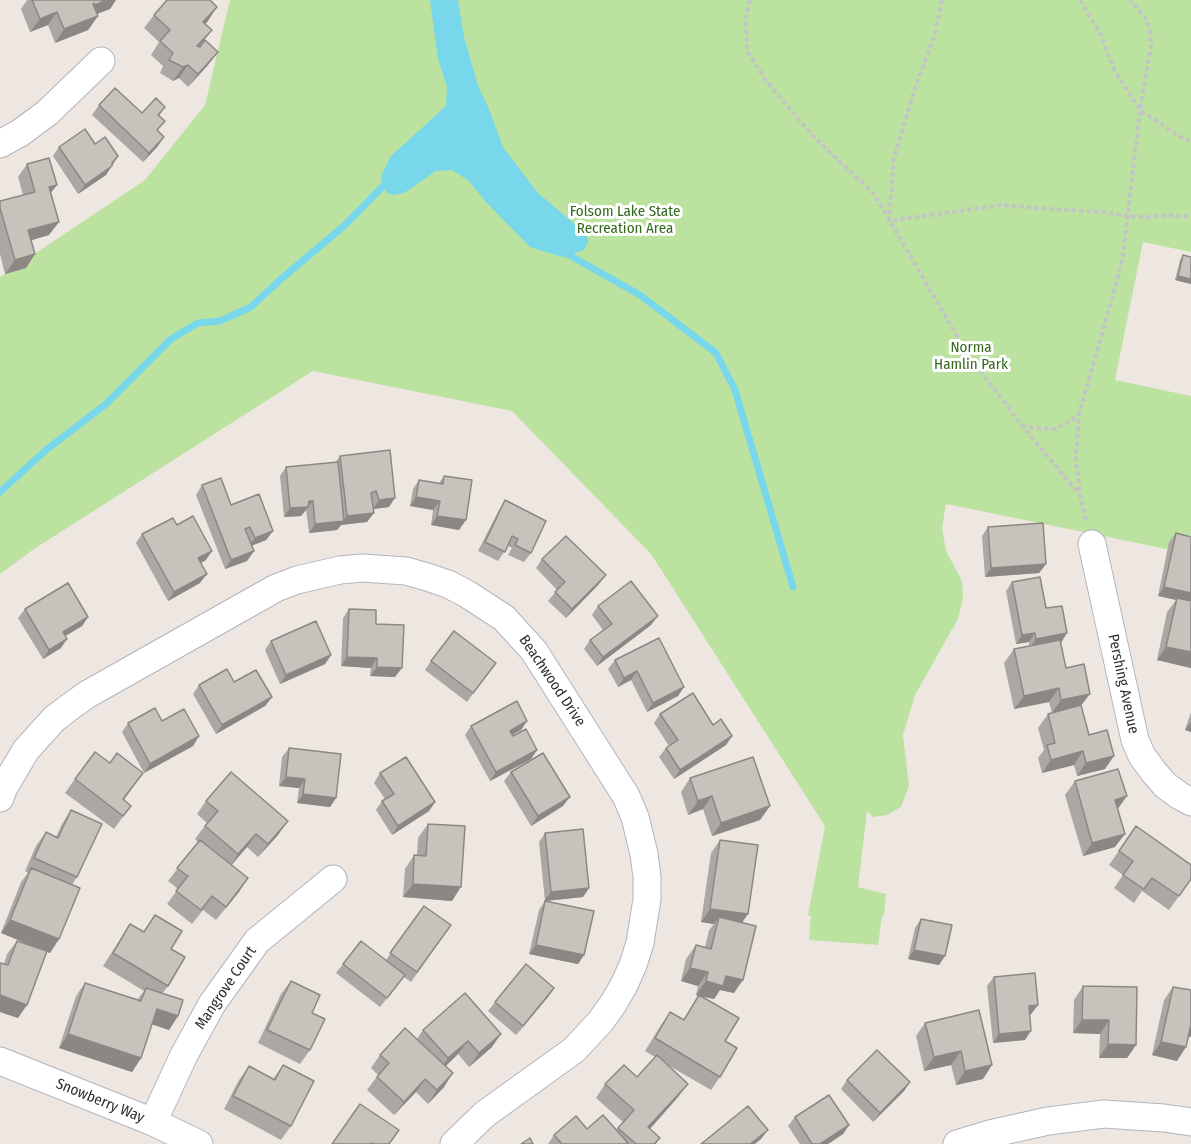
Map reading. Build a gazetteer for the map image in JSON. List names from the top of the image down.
{
  "streets": {
    "street": [
      "Beachwood Drive",
      "Pershing Avenue",
      "Mangrove Court",
      "Snowberry Way"
    ]
  },
  "crossings": [
    ["Mangrove Court", "Snowberry Way"]
  ],
  "parks": ["Folsom Lake State Recreation Area", "Norma Hamlin Park"]
}
